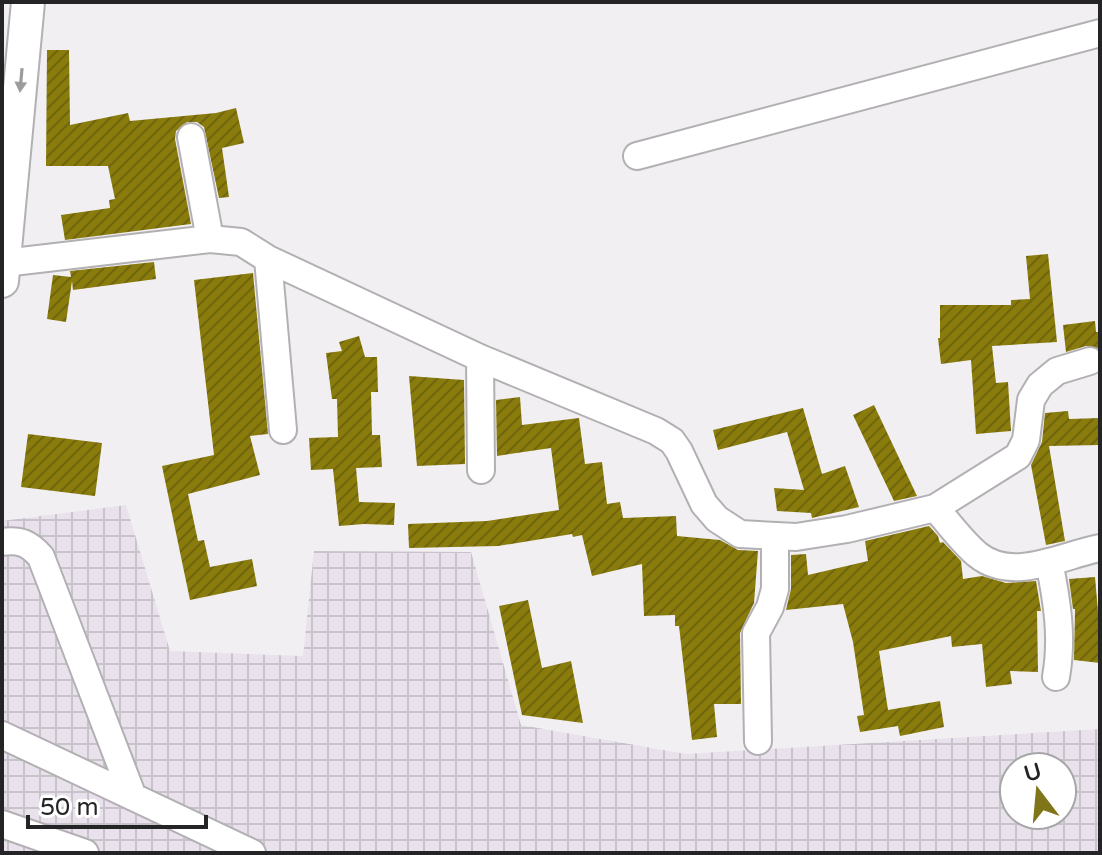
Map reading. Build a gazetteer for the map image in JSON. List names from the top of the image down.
{
  "scale_bar": "50 m",
  "north": "top"
}
